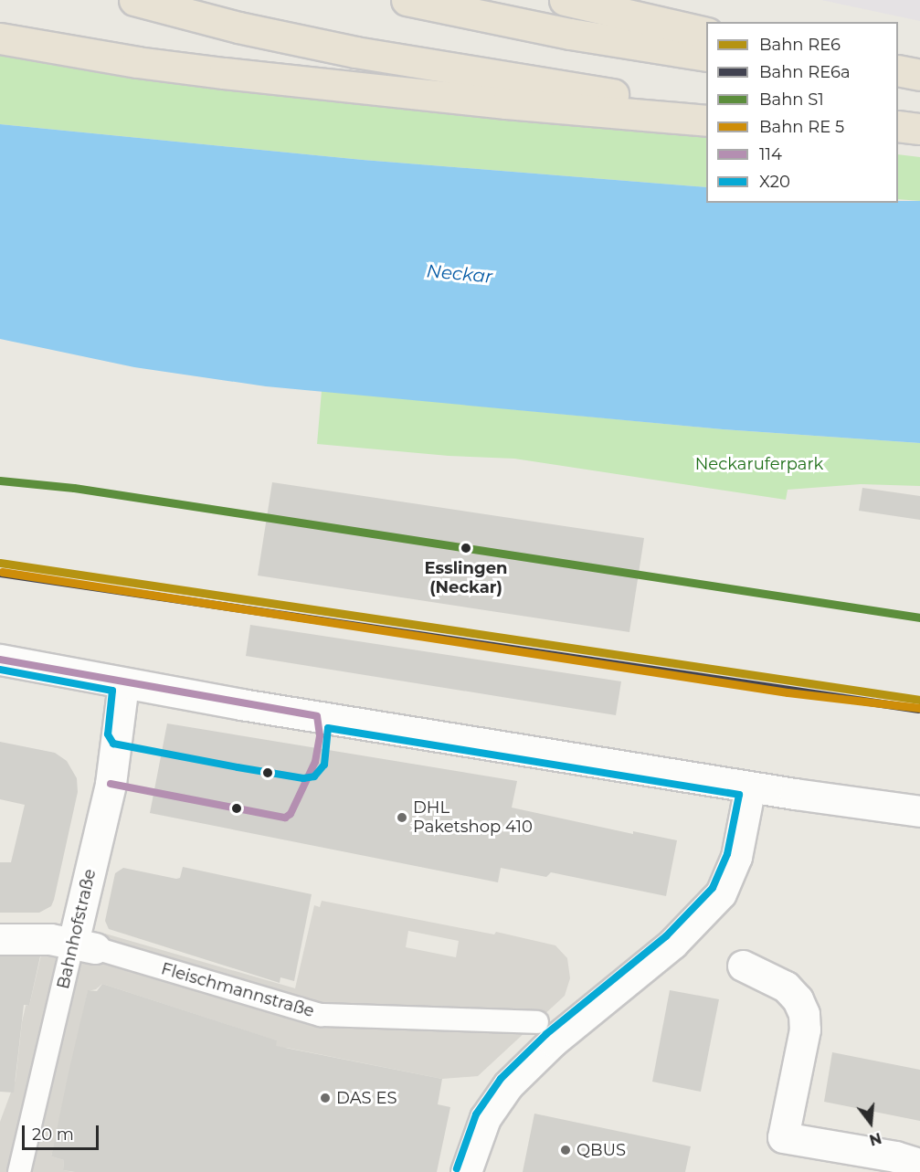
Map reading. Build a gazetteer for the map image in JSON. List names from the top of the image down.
{
  "streets": {
    "main road": ["Bahnhofstraße"],
    "street": ["Fleischmannstraße"]
  },
  "crossings": [
    ["Bahnhofstraße", "Fleischmannstraße"]
  ],
  "water": ["Neckar"],
  "parks": ["Neckaruferpark"],
  "places": [
    "Esslingen (Neckar)",
    "DHL Paketshop 410",
    "DAS ES",
    "QBUS"
  ],
  "lines": [
    "rail line S1",
    "rail line RE6",
    "rail line RE6a",
    "transit line 114",
    "transit line X20"
  ],
  "legend": [
    "Bahn RE6",
    "Bahn RE6a",
    "Bahn S1",
    "Bahn RE 5",
    "114",
    "X20"
  ],
  "scale_bar": "20 m",
  "north": "bottom"
}
